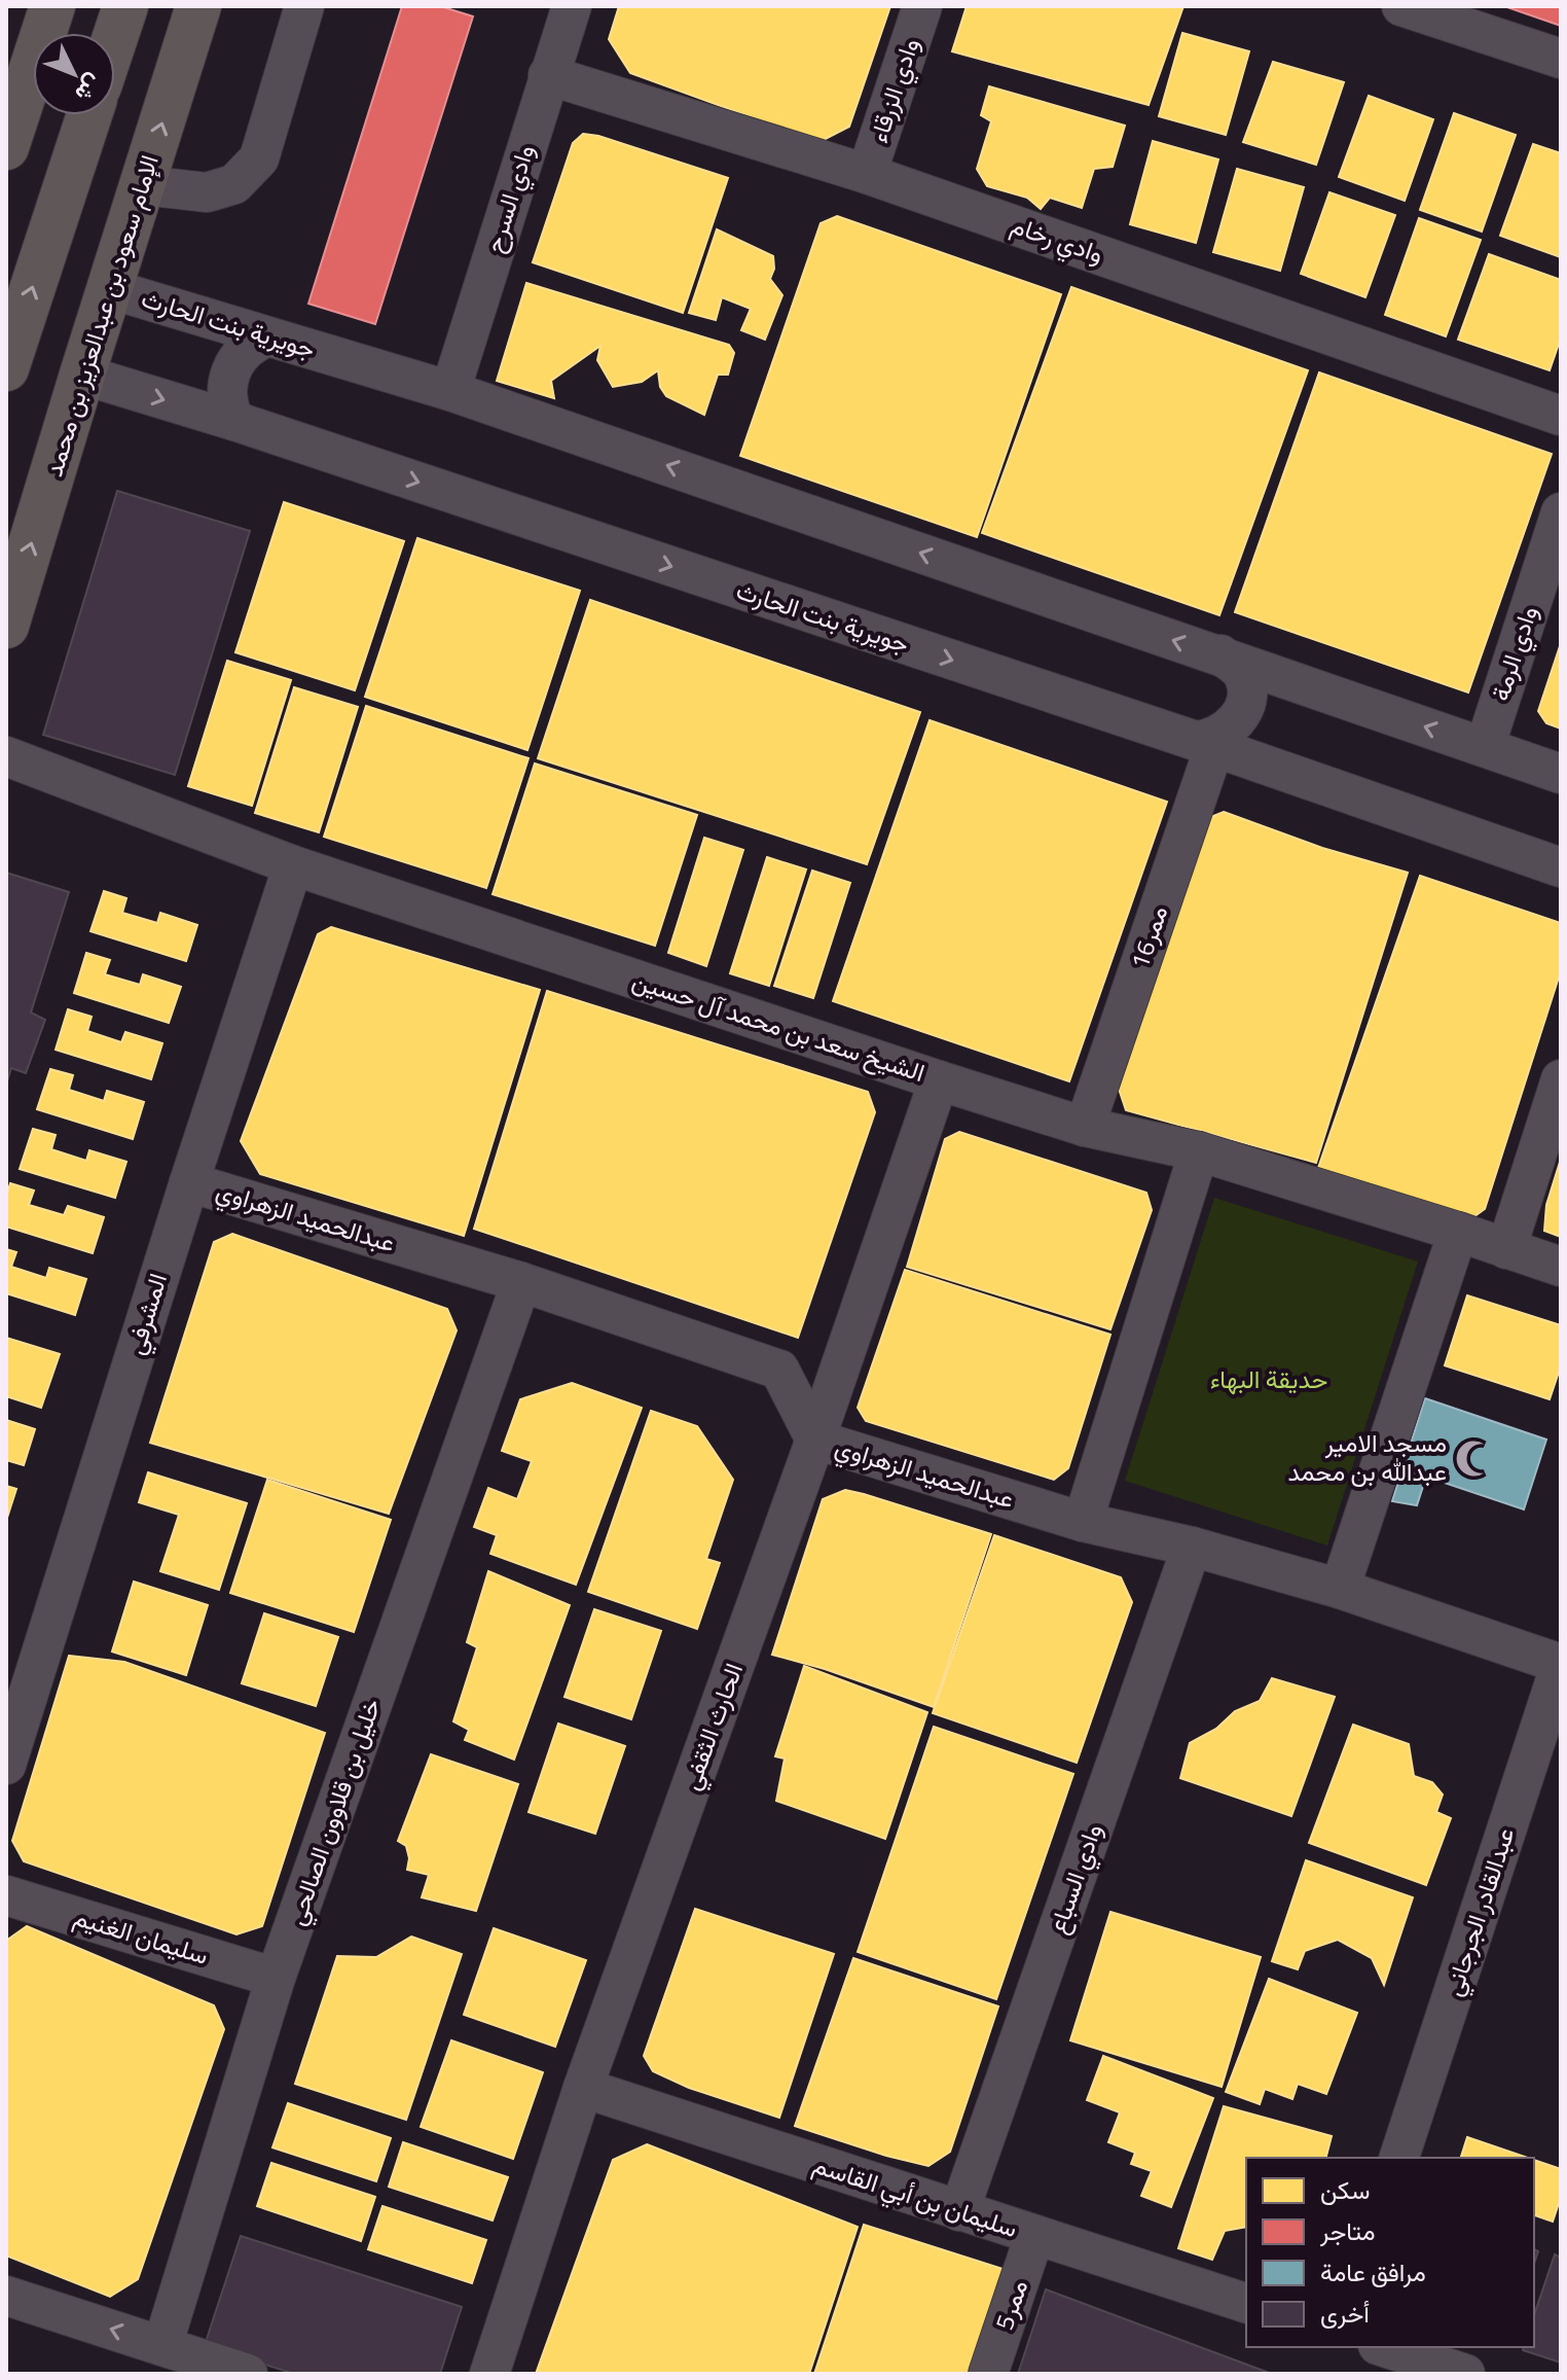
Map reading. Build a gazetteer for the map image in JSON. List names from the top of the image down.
{
  "streets": {
    "main road": ["الإمام سعود بن عبدالعزيز بن محمد"],
    "street": [
      "وادي الزرقاء",
      "وادي السرح",
      "وادي رخام",
      "جويرية بنت الحارث",
      "وادي الرمة",
      "ممر16",
      "الشيخ سعد بن محمد آل حسين",
      "عبدالحميد الزهراوي",
      "المشرفي",
      "الحارث الثقفي",
      "خليل بن قلاوون الصالحي",
      "وادي السباع",
      "عبدالقادر الجرجاني",
      "سليمان الغنيم",
      "سليمان بن أبي القاسم",
      "ممر5"
    ]
  },
  "crossings": [
    ["وادي الزرقاء", "وادي رخام"],
    ["وادي السرح", "وادي رخام"],
    ["وادي السرح", "جويرية بنت الحارث"],
    ["الإمام سعود بن عبدالعزيز بن محمد", "جويرية بنت الحارث"],
    ["جويرية بنت الحارث", "وادي الرمة"],
    ["جويرية بنت الحارث", "ممر16"],
    ["ممر16", "الشيخ سعد بن محمد آل حسين"],
    ["الشيخ سعد بن محمد آل حسين", "المشرفي"],
    ["الشيخ سعد بن محمد آل حسين", "الحارث الثقفي"],
    ["عبدالحميد الزهراوي", "المشرفي"],
    ["عبدالحميد الزهراوي", "الحارث الثقفي"],
    ["عبدالحميد الزهراوي", "خليل بن قلاوون الصالحي"],
    ["عبدالحميد الزهراوي", "وادي السباع"],
    ["عبدالحميد الزهراوي", "عبدالقادر الجرجاني"],
    ["الحارث الثقفي", "سليمان بن أبي القاسم"],
    ["خليل بن قلاوون الصالحي", "سليمان الغنيم"],
    ["وادي السباع", "سليمان بن أبي القاسم"],
    ["سليمان بن أبي القاسم", "ممر5"]
  ],
  "parks": ["حديقة البهاء"],
  "places": {
    "mosque": ["مسجد الامير عبدالله بن محمد"]
  },
  "legend": [
    "سكن",
    "متاجر",
    "مرافق عامة",
    "أخرى"
  ],
  "north": "bottom right"
}
